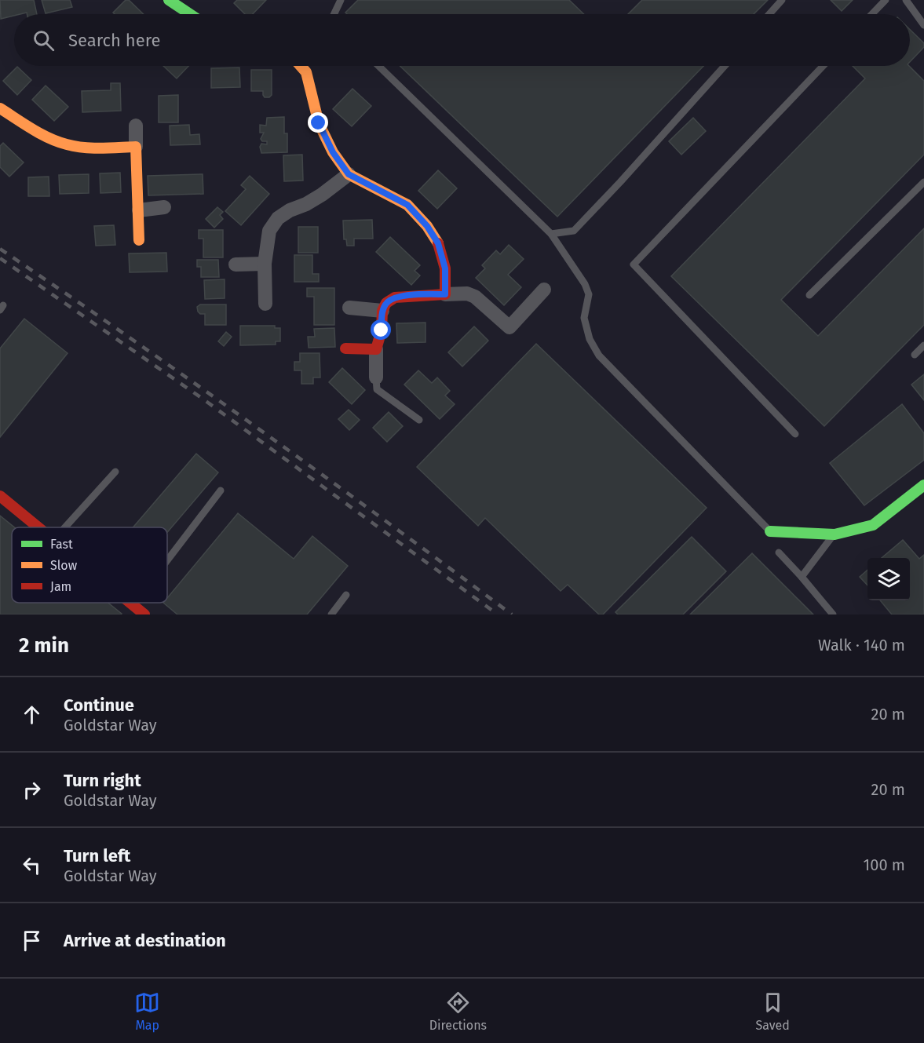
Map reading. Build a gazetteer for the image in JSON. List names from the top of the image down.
{
  "legend": ["Fast", "Slow", "Jam"],
  "page": {
    "search": "Search here",
    "heading": ["2 min", "Walk · 140 m"],
    "list": [
      ["Continue", "Goldstar Way", "20 m"],
      ["Turn right", "Goldstar Way", "20 m"],
      ["Turn left", "Goldstar Way", "100 m"],
      "Arrive at destination"
    ],
    "nav": ["Map", "Directions", "Saved"]
  }
}
